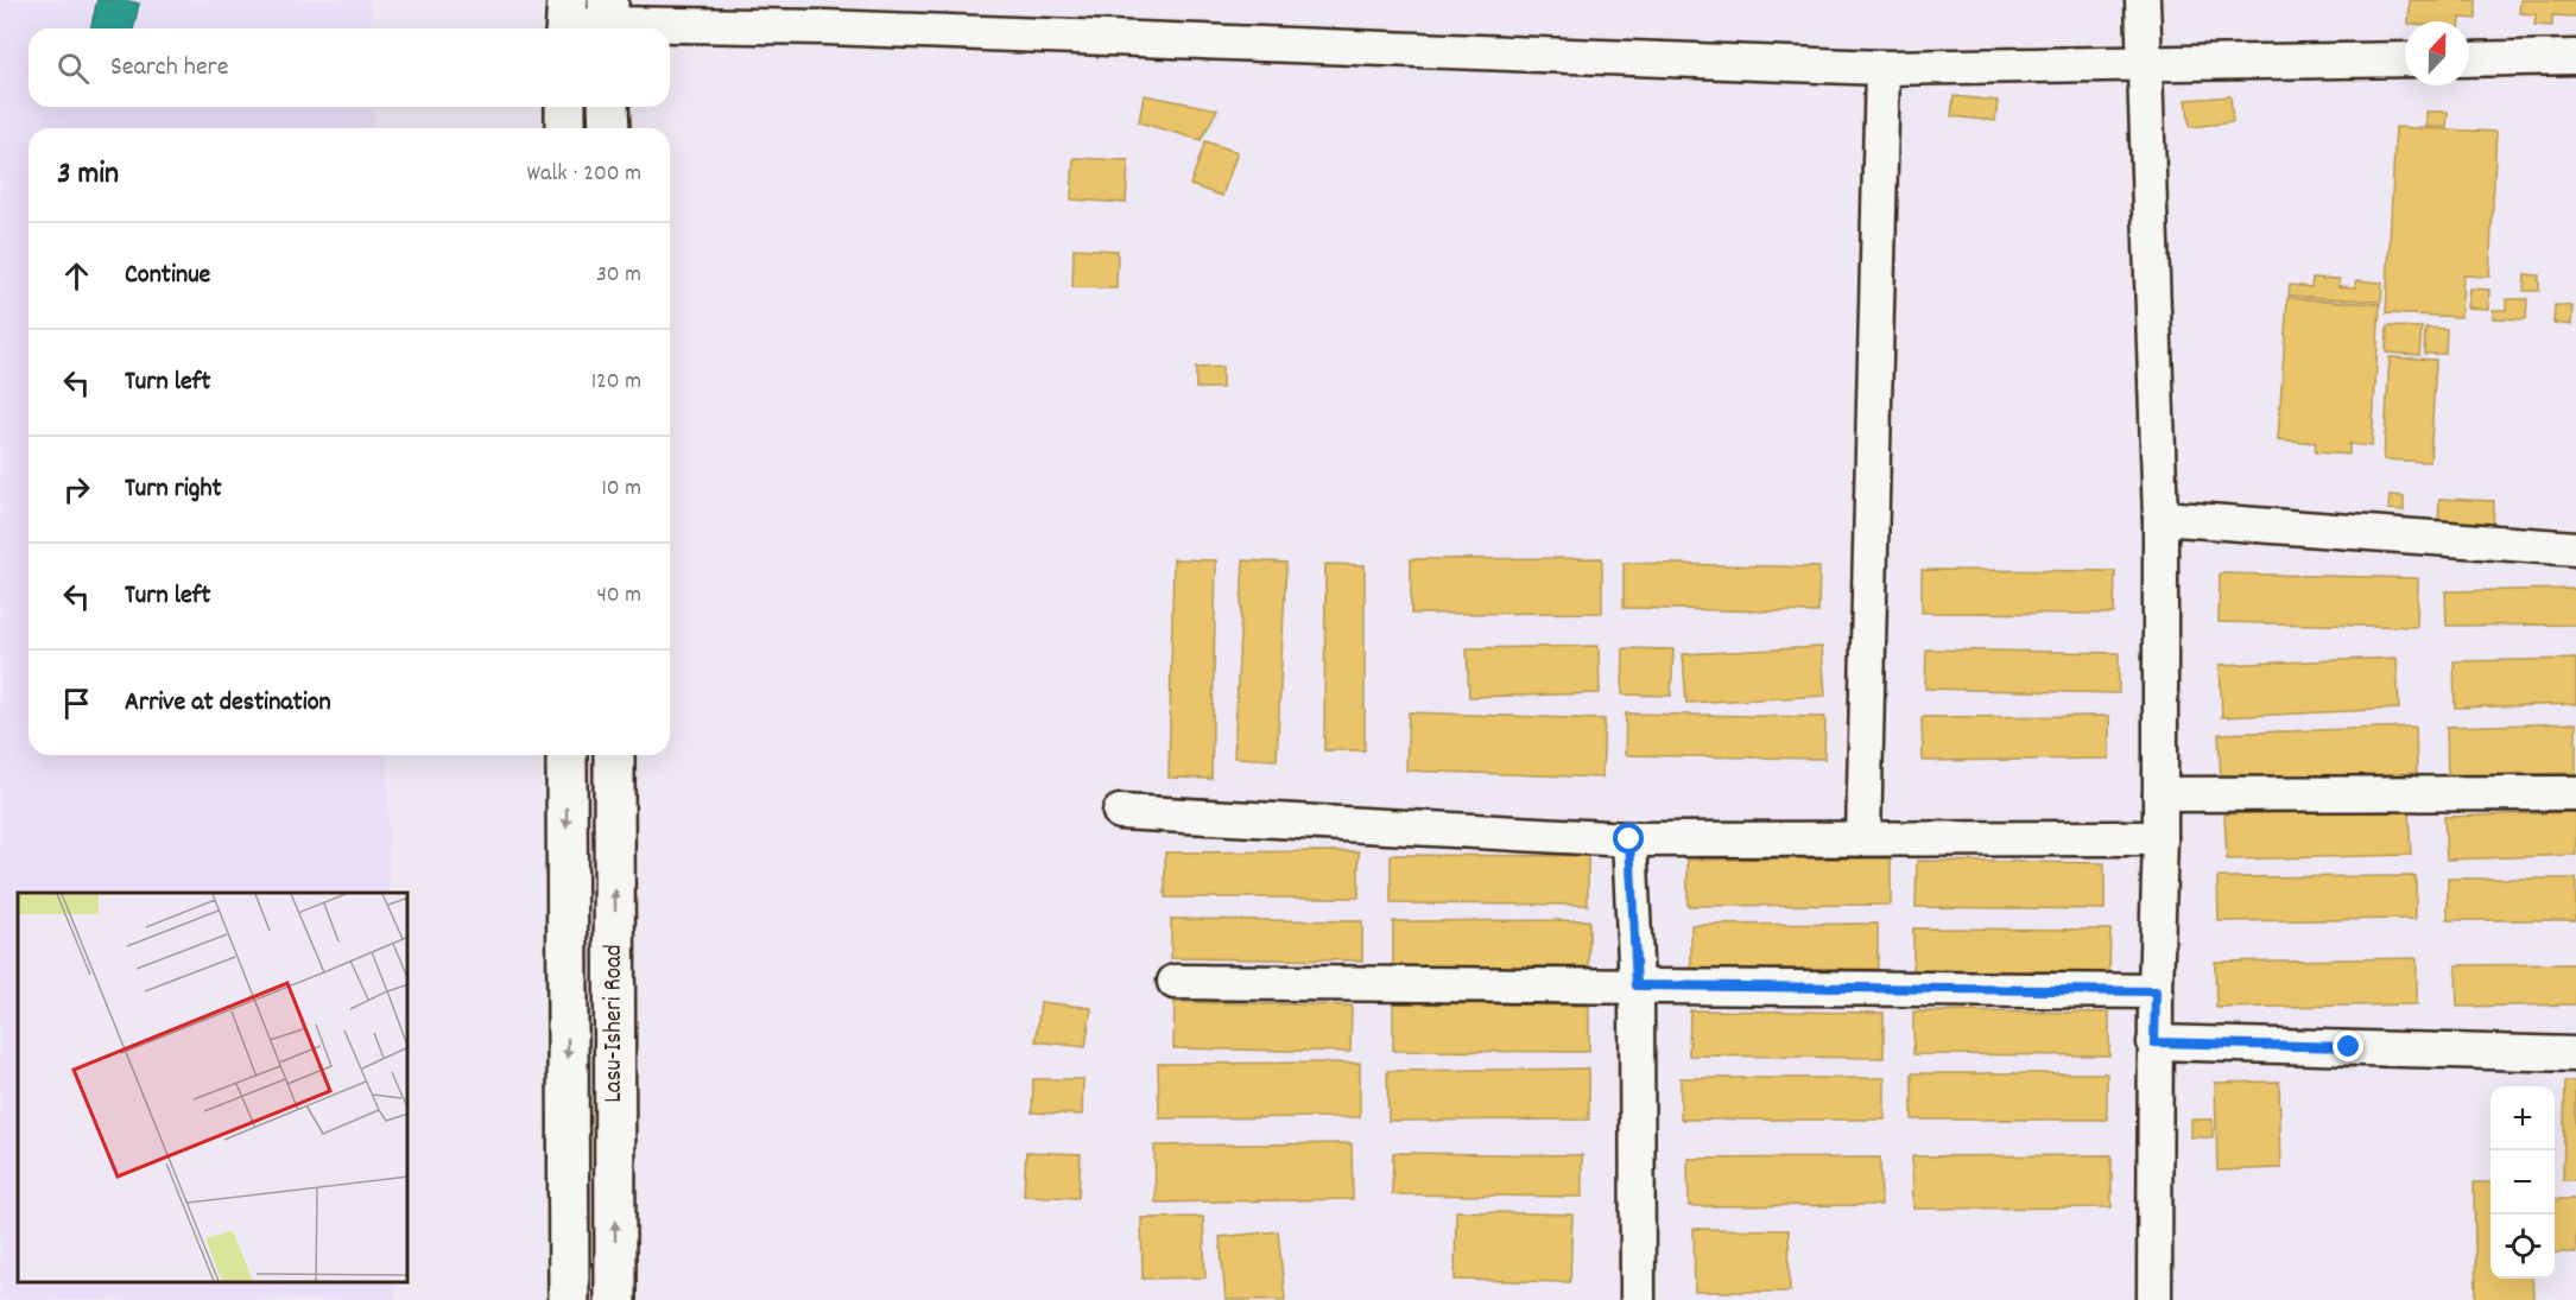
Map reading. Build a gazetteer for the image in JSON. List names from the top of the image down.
{
  "streets": {
    "main road": ["Lasu-Isheri Road"]
  },
  "north": "top",
  "page": {
    "search": "Search here",
    "heading": ["3 min", "Walk · 200 m"],
    "list": [
      ["Continue", "30 m"],
      ["Turn left", "120 m"],
      ["Turn right", "10 m"],
      ["Turn left", "40 m"],
      "Arrive at destination"
    ],
    "map_buttons": ["+", "−"]
  }
}
